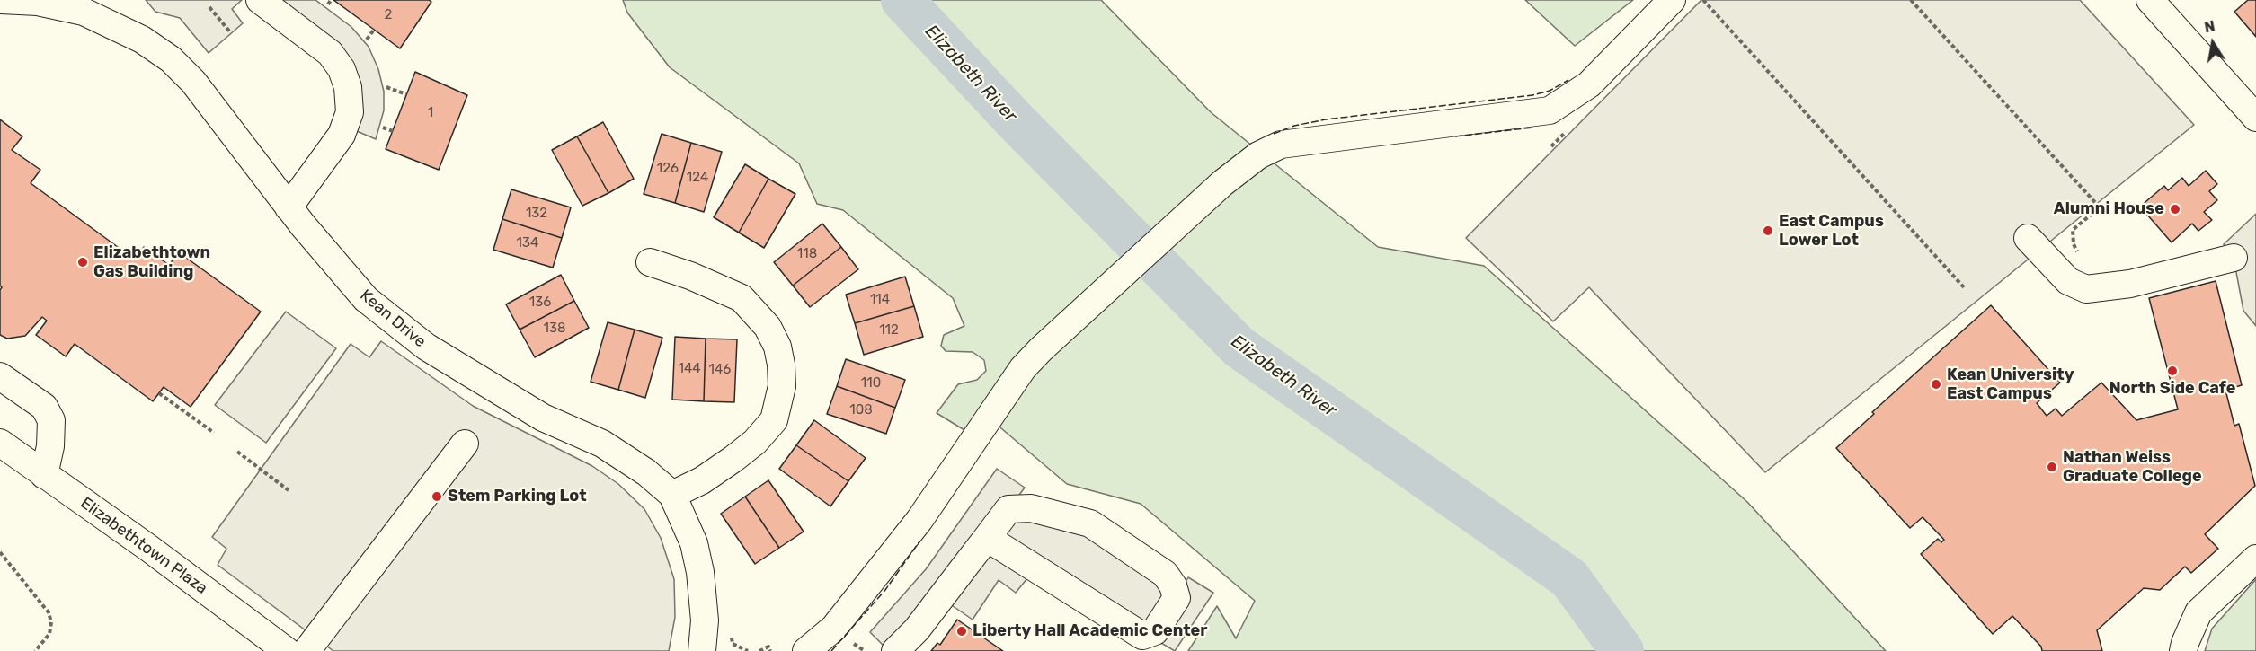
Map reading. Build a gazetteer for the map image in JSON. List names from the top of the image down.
{
  "streets": {
    "street": ["Kean Drive", "Elizabethtown Plaza"]
  },
  "water": ["Elizabeth River"],
  "places": [
    "Alumni House",
    "East Campus Lower Lot",
    "Elizabethtown Gas Building",
    "North Side Cafe",
    "Kean University East Campus",
    "Nathan Weiss Graduate College",
    "Stem Parking Lot",
    "Liberty Hall Academic Center"
  ],
  "house_numbers": [
    "2",
    "1",
    "126",
    "124",
    "132",
    "134",
    "118",
    "114",
    "136",
    "138",
    "112",
    "144",
    "146",
    "110",
    "108"
  ],
  "north": "top"
}
